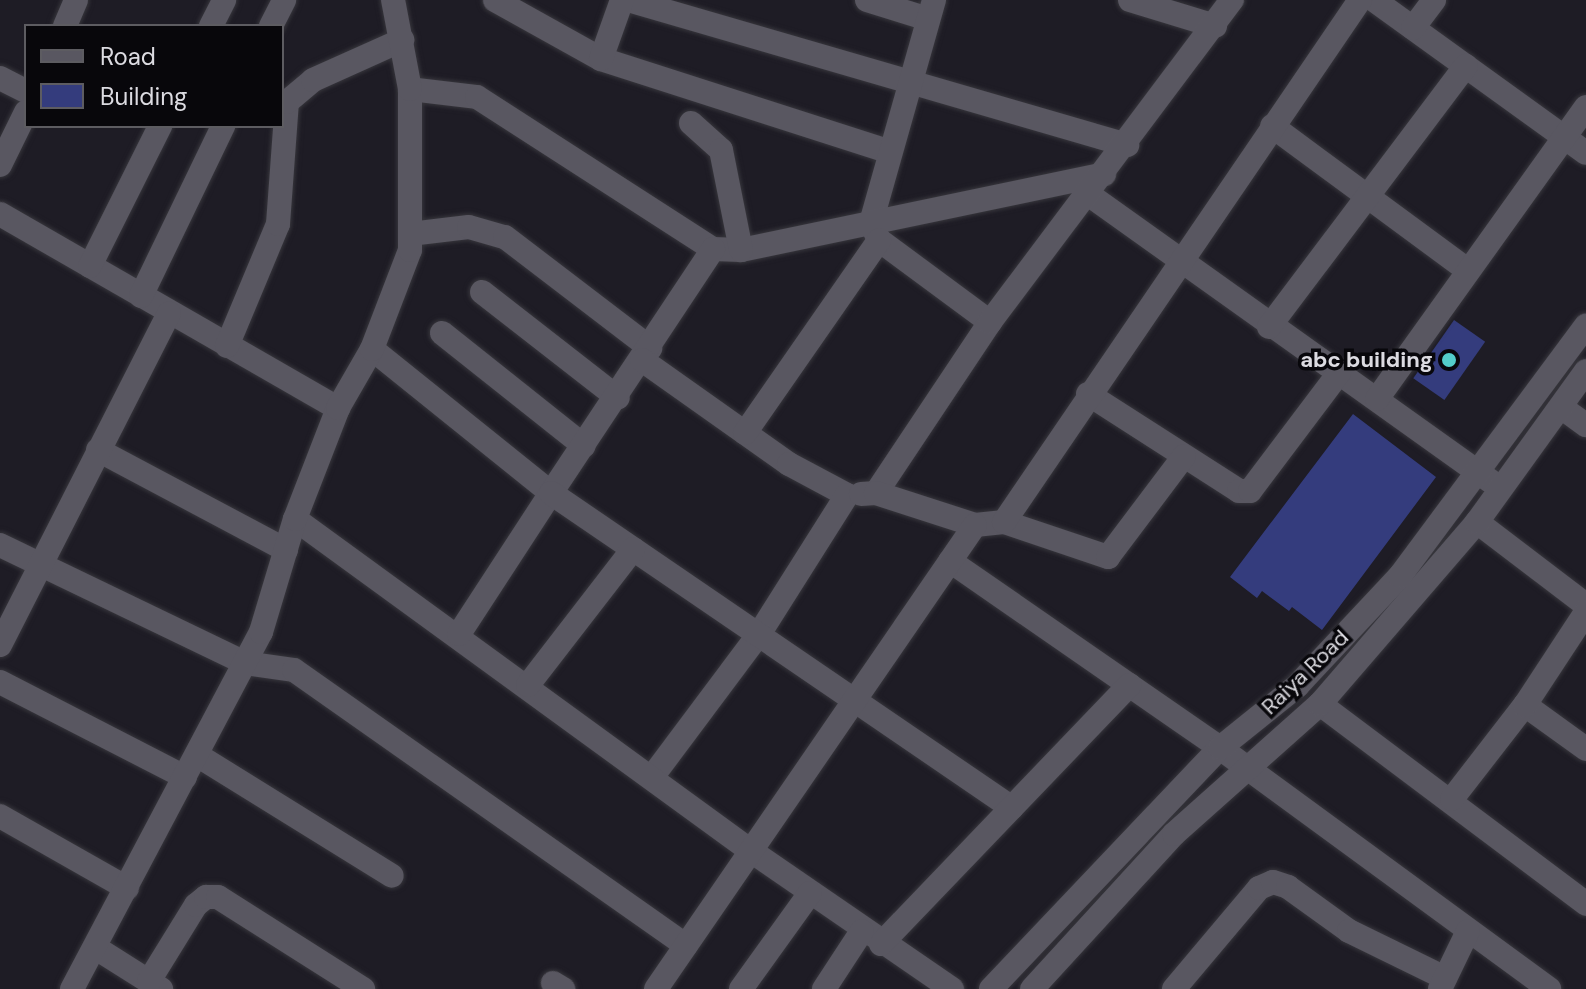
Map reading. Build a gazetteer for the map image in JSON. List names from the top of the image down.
{
  "streets": {
    "street": ["Raiya Road"]
  },
  "places": ["abc building"],
  "legend": ["Road", "Building"]
}
